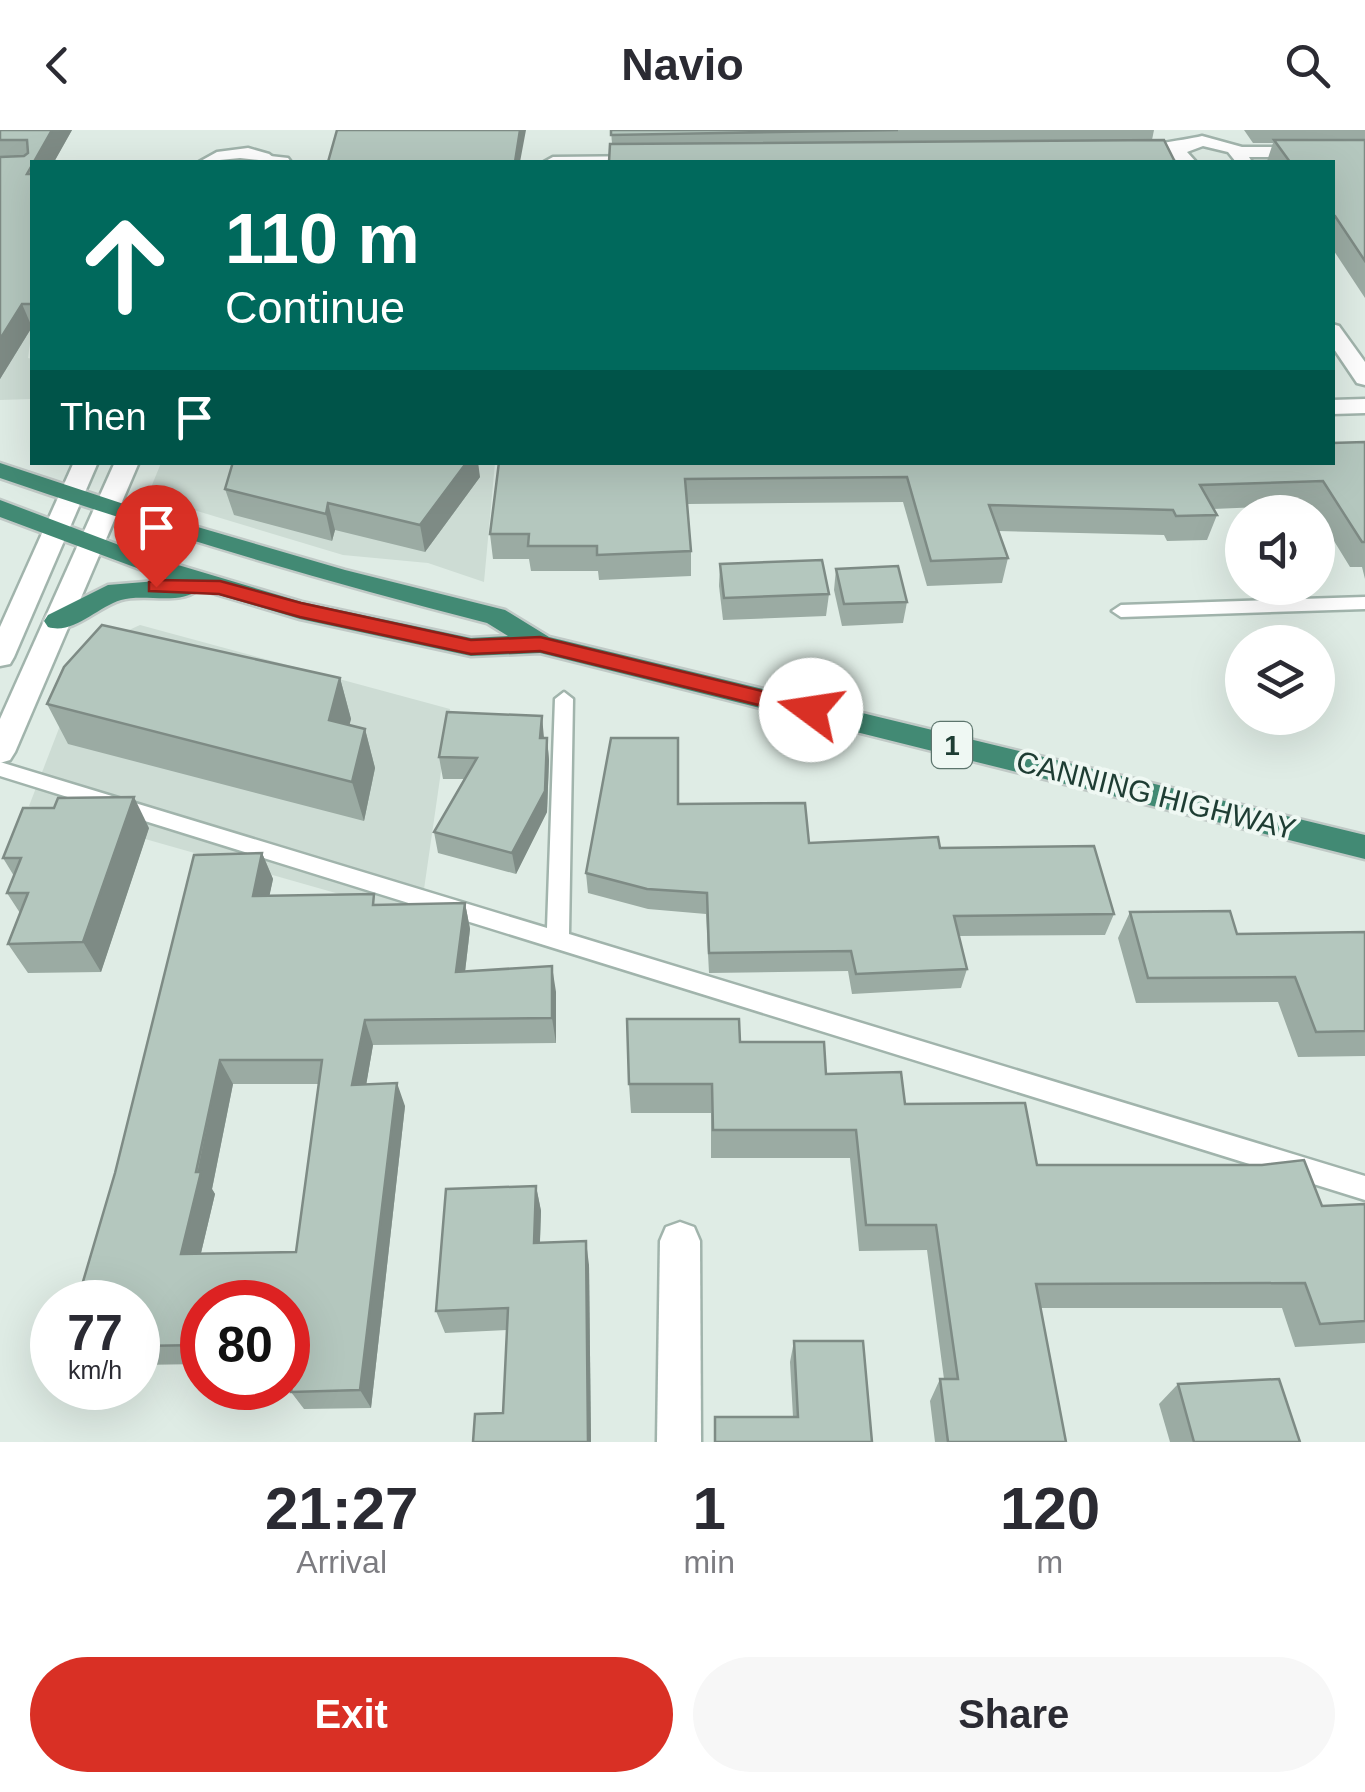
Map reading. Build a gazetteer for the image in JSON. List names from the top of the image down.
{
  "streets": {
    "highway": ["1", "CANNING HIGHWAY"]
  },
  "page": {
    "header": "Navio",
    "turn": ["110 m", "Continue"],
    "then": "Then",
    "speed": "77 km/h",
    "limit": "80",
    "eta": [
      "21:27",
      "Arrival",
      "1",
      "min",
      "120",
      "m"
    ],
    "buttons": ["Exit", "Share"]
  }
}
